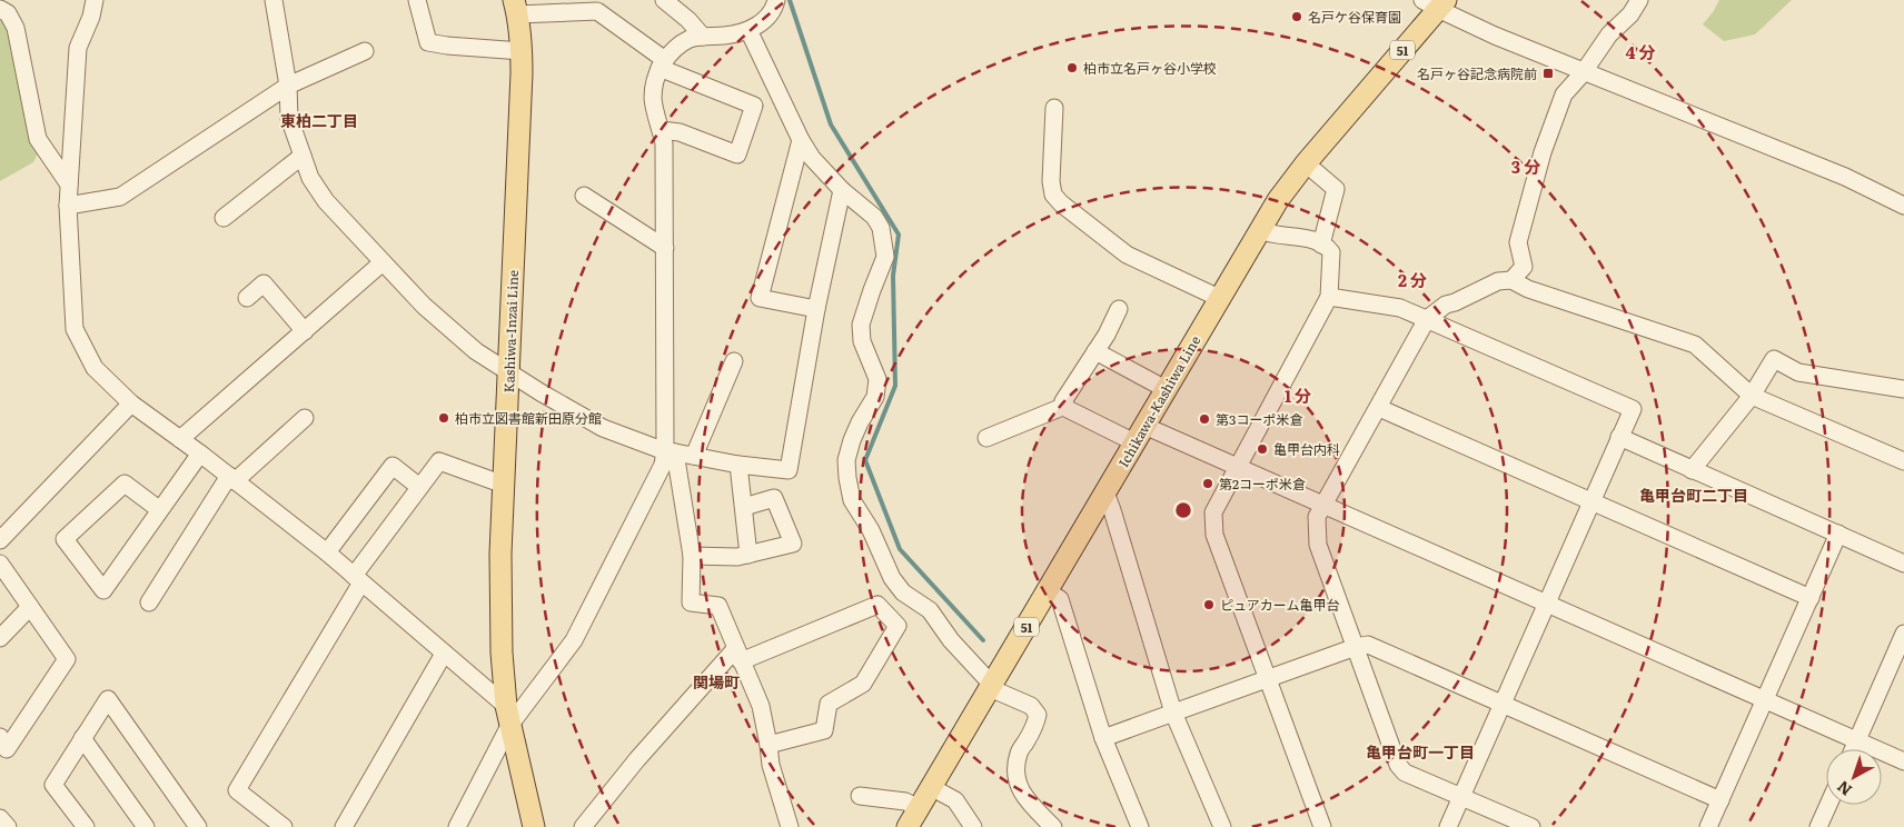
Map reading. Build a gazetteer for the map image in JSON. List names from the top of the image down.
{
  "streets": {
    "main road": ["51", "Kashiwa-Inzai Line", "Ichikawa-Kashiwa Line"]
  },
  "districts": [
    "東柏二丁目",
    "亀甲台町二丁目",
    "関場町",
    "亀甲台町一丁目"
  ],
  "places": {
    "other": [
      "名戸ケ谷保育園",
      "柏市立名戸ヶ谷小学校",
      "柏市立図書館新田原分館",
      "第3コーポ米倉",
      "亀甲台内科",
      "第2コーポ米倉",
      "ピュアカーム亀甲台"
    ],
    "transit": ["名戸ヶ谷記念病院前"]
  },
  "north": "bottom left",
  "rings": [
    "4 分",
    "3 分",
    "2 分",
    "1 分"
  ]
}
